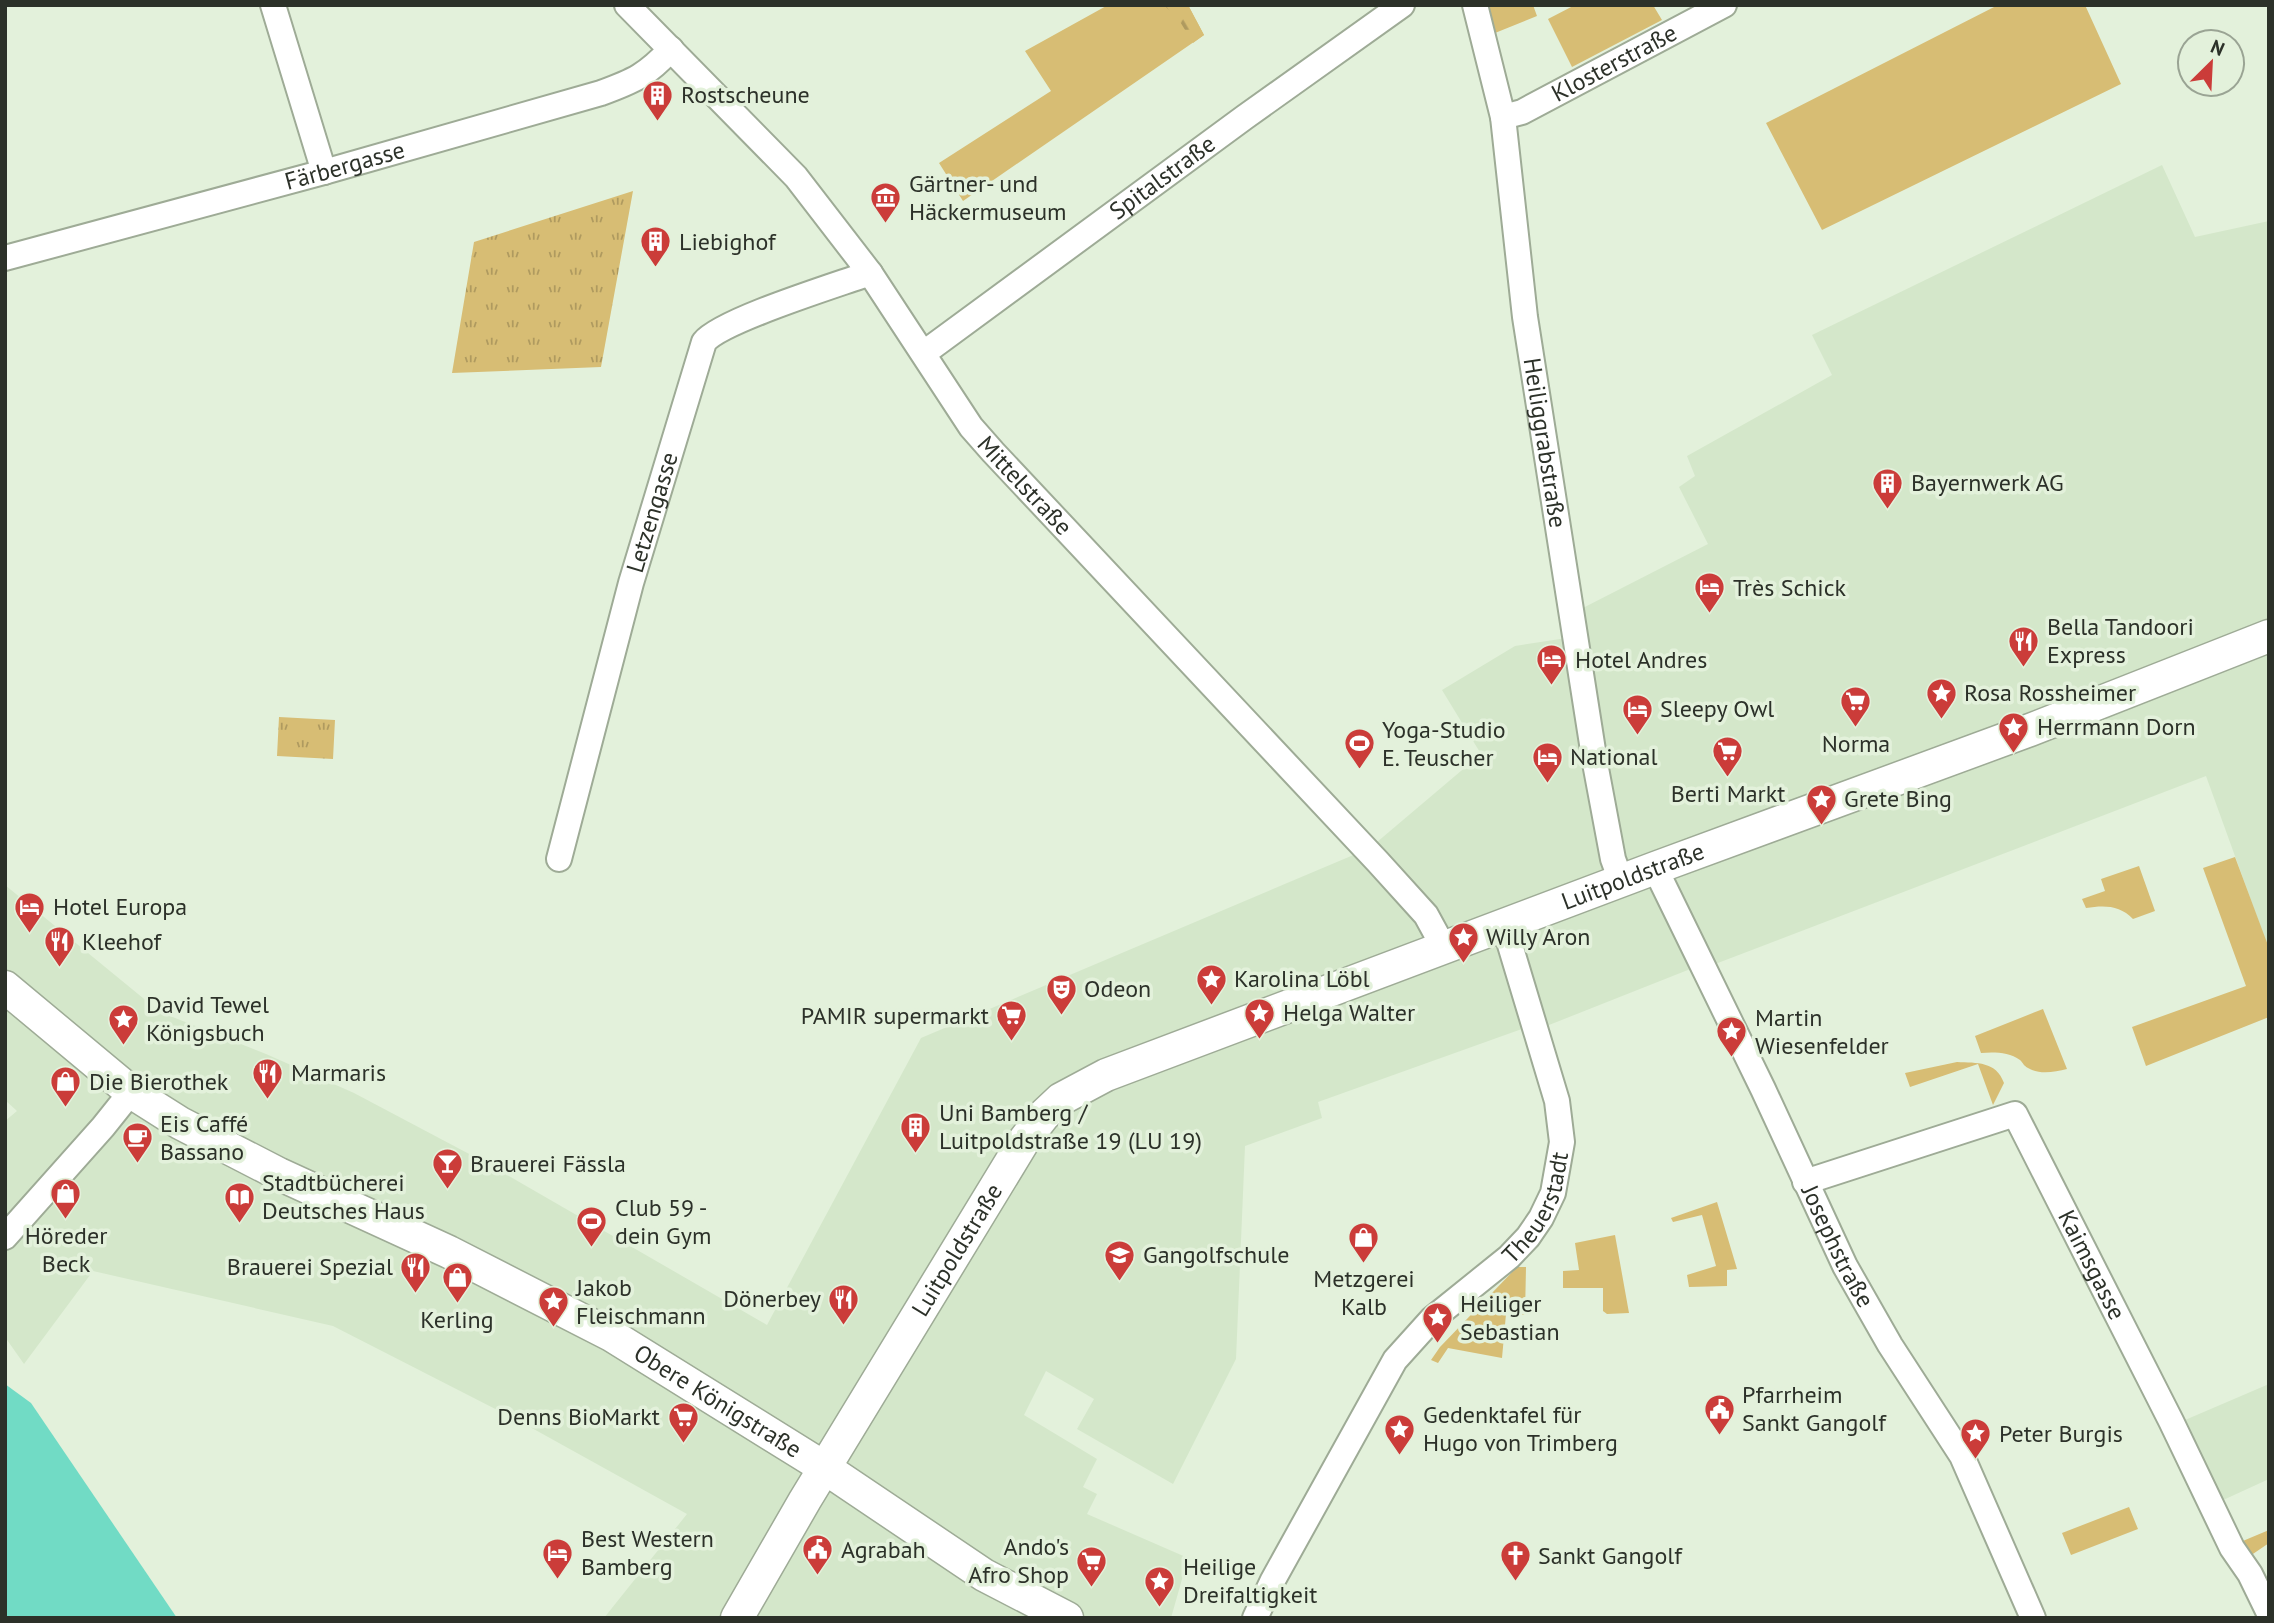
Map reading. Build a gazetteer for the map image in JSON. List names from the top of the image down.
{
  "streets": {
    "street": [
      "Klosterstraße",
      "Färbergasse",
      "Spitalstraße",
      "Heiliggrabstraße",
      "Mittelstraße",
      "Letzengasse",
      "Luitpoldstraße",
      "Theuerstadt",
      "Josephstraße",
      "Kaimsgasse",
      "Obere Königstraße"
    ]
  },
  "crossings": [
    ["Klosterstraße", "Heiliggrabstraße"],
    ["Färbergasse", "Mittelstraße"],
    ["Spitalstraße", "Mittelstraße"],
    ["Heiliggrabstraße", "Luitpoldstraße"],
    ["Mittelstraße", "Letzengasse"],
    ["Mittelstraße", "Luitpoldstraße"],
    ["Luitpoldstraße", "Theuerstadt"],
    ["Luitpoldstraße", "Josephstraße"],
    ["Luitpoldstraße", "Obere Königstraße"],
    ["Josephstraße", "Kaimsgasse"]
  ],
  "places": {
    "building": [
      "Rostscheune",
      "Liebighof",
      "Bayernwerk AG",
      "Uni Bamberg / Luitpoldstraße 19 (LU 19)"
    ],
    "museum": ["Gärtner- und Häckermuseum"],
    "hotel": [
      "Très Schick",
      "Hotel Andres",
      "Sleepy Owl",
      "National",
      "Hotel Europa",
      "Best Western Bamberg"
    ],
    "restaurant": [
      "Bella Tandoori Express",
      "Kleehof",
      "Marmaris",
      "Brauerei Spezial",
      "Dönerbey"
    ],
    "place": [
      "Rosa Rossheimer",
      "Herrmann Dorn",
      "Grete Bing",
      "Willy Aron",
      "Karolina Löbl",
      "Helga Walter",
      "David Tewel Königsbuch",
      "Martin Wiesenfelder",
      "Jakob Fleischmann",
      "Heiliger Sebastian",
      "Gedenktafel für Hugo von Trimberg",
      "Peter Burgis",
      "Heilige Dreifaltigkeit"
    ],
    "supermarket": [
      "Norma",
      "Berti Markt",
      "PAMIR supermarkt",
      "Denns BioMarkt",
      "Ando's Afro Shop"
    ],
    "sports": ["Yoga-Studio E. Teuscher", "Club 59 - dein Gym"],
    "theatre": ["Odeon"],
    "shop": [
      "Die Bierothek",
      "Höreder Beck",
      "Metzgerei Kalb",
      "Kerling"
    ],
    "cafe": ["Eis Caffé Bassano"],
    "bar": ["Brauerei Fässla"],
    "library": ["Stadtbücherei Deutsches Haus"],
    "school or university": ["Gangolfschule"],
    "public building": ["Pfarrheim Sankt Gangolf", "Agrabah"],
    "church": ["Sankt Gangolf"]
  },
  "north": "top right"
}
